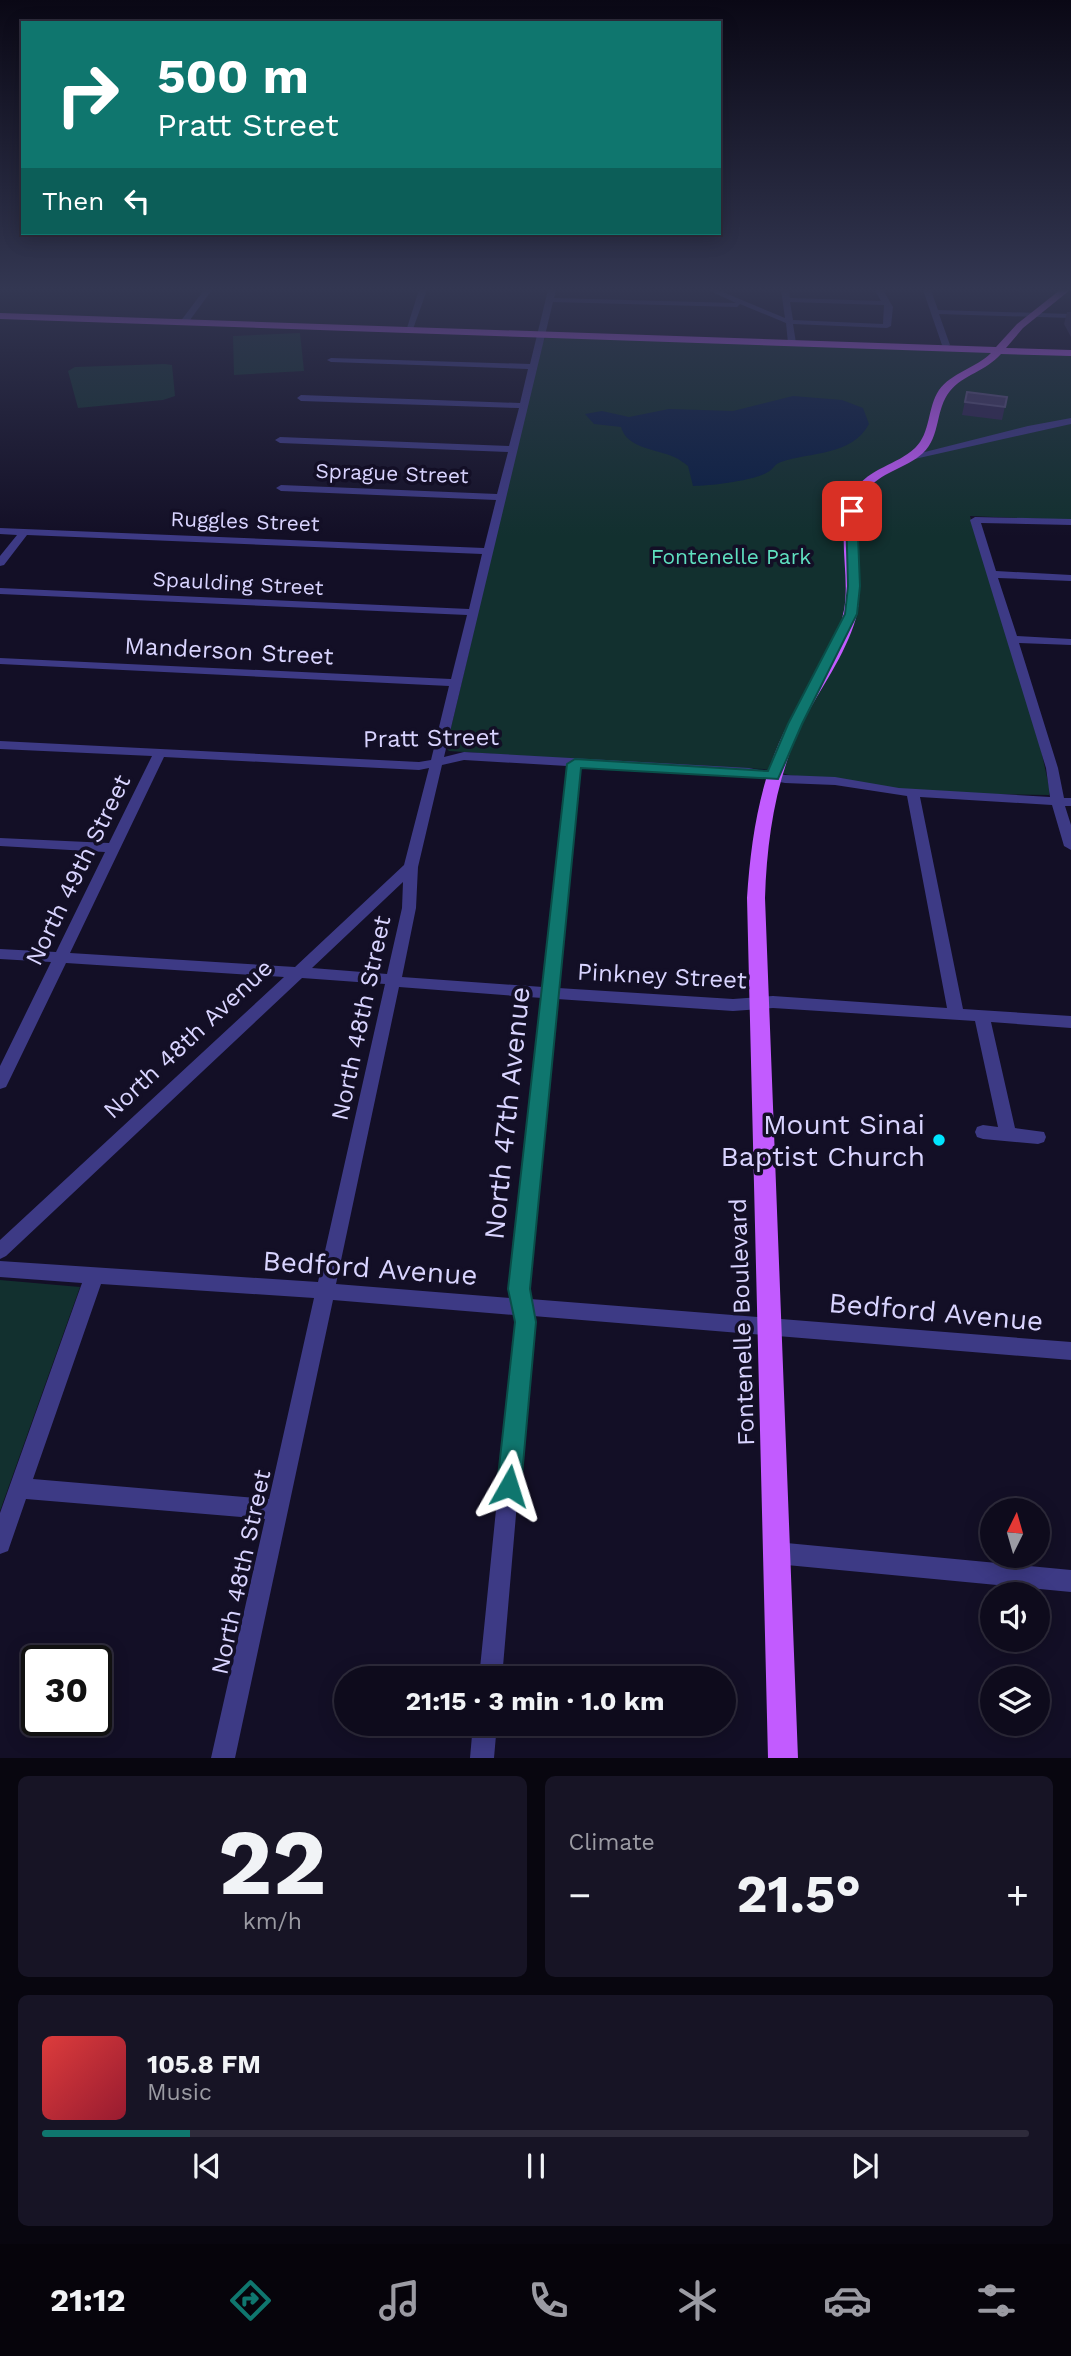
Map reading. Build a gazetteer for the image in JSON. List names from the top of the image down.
{
  "streets": {
    "main road": ["Fontenelle Boulevard"],
    "street": [
      "Sprague Street",
      "Ruggles Street",
      "Spaulding Street",
      "Manderson Street",
      "Pratt Street",
      "North 49th Street",
      "Pinkney Street",
      "North 48th Street",
      "North 48th Avenue",
      "North 47th Avenue",
      "Bedford Avenue"
    ]
  },
  "crossings": [
    ["Sprague Street", "North 48th Street"],
    ["Ruggles Street", "North 48th Street"],
    ["Spaulding Street", "North 48th Street"],
    ["Manderson Street", "North 48th Street"],
    ["Pratt Street", "North 49th Street"],
    ["Pratt Street", "North 48th Street"],
    ["Pratt Street", "North 47th Avenue"],
    ["Pratt Street", "Fontenelle Boulevard"],
    ["North 49th Street", "Pinkney Street"],
    ["Pinkney Street", "North 48th Street"],
    ["Pinkney Street", "North 48th Avenue"],
    ["Pinkney Street", "North 47th Avenue"],
    ["Pinkney Street", "Fontenelle Boulevard"],
    ["North 48th Street", "North 48th Avenue"],
    ["North 48th Street", "Bedford Avenue"],
    ["North 47th Avenue", "Bedford Avenue"],
    ["Bedford Avenue", "Fontenelle Boulevard"]
  ],
  "parks": ["Fontenelle Park"],
  "places": ["Mount Sinai Baptist Church"],
  "north": "top",
  "page": {
    "turn": ["500 m", "Pratt Street"],
    "then": "Then",
    "limit": "30",
    "trip": "21:15 · 3 min · 1.0 km",
    "tile": [
      ["22", "km/h"],
      "Climate"
    ],
    "heat": ["−", "21.5°", "+"],
    "song": ["105.8 FM", "Music"],
    "tabs": "21:12"
  }
}
